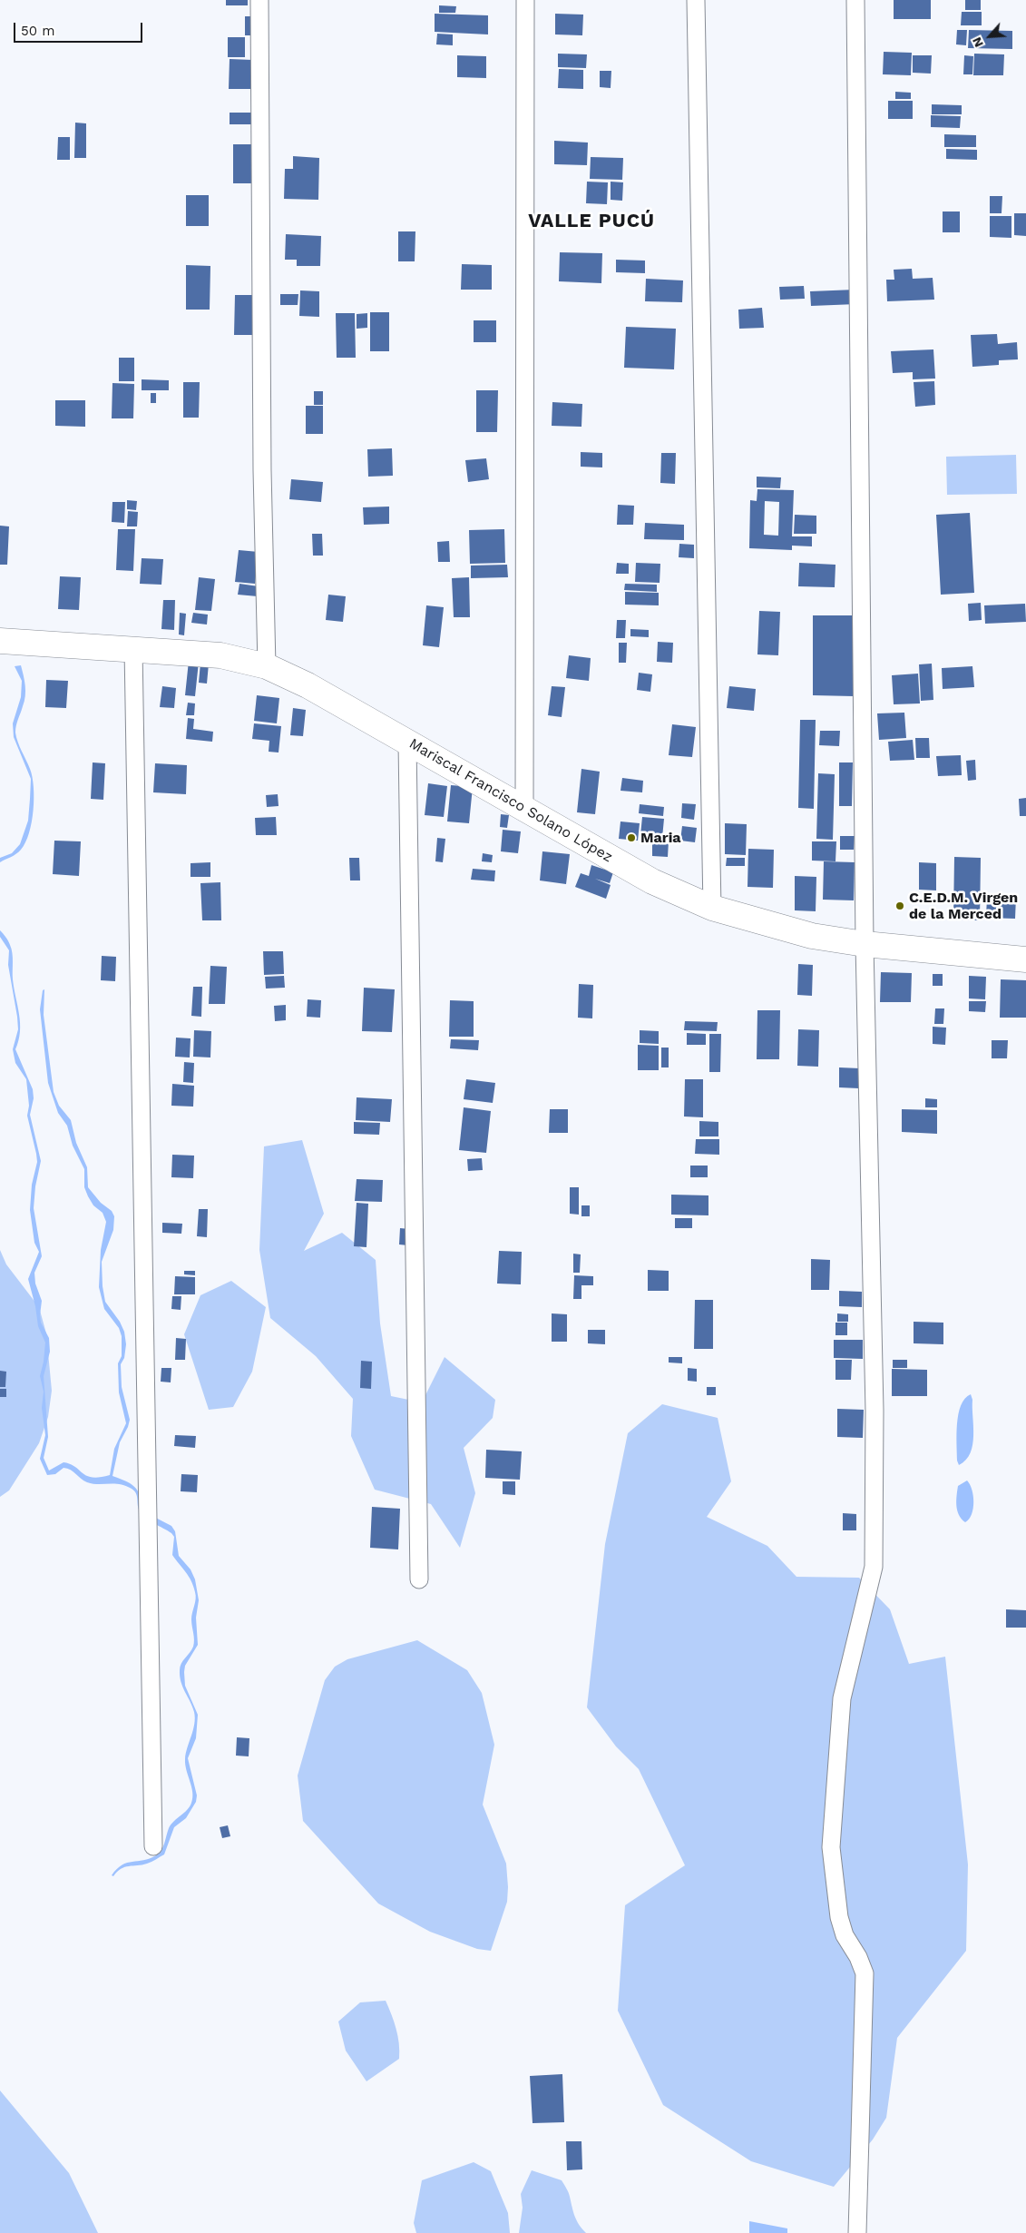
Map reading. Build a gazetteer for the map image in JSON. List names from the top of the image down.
{
  "streets": {
    "main road": ["Mariscal Francisco Solano López"]
  },
  "districts": ["VALLE PUCÚ"],
  "places": ["Maria", "C.E.D.M. Virgen de la Merced"],
  "scale_bar": "50 m",
  "north": "bottom left"
}
